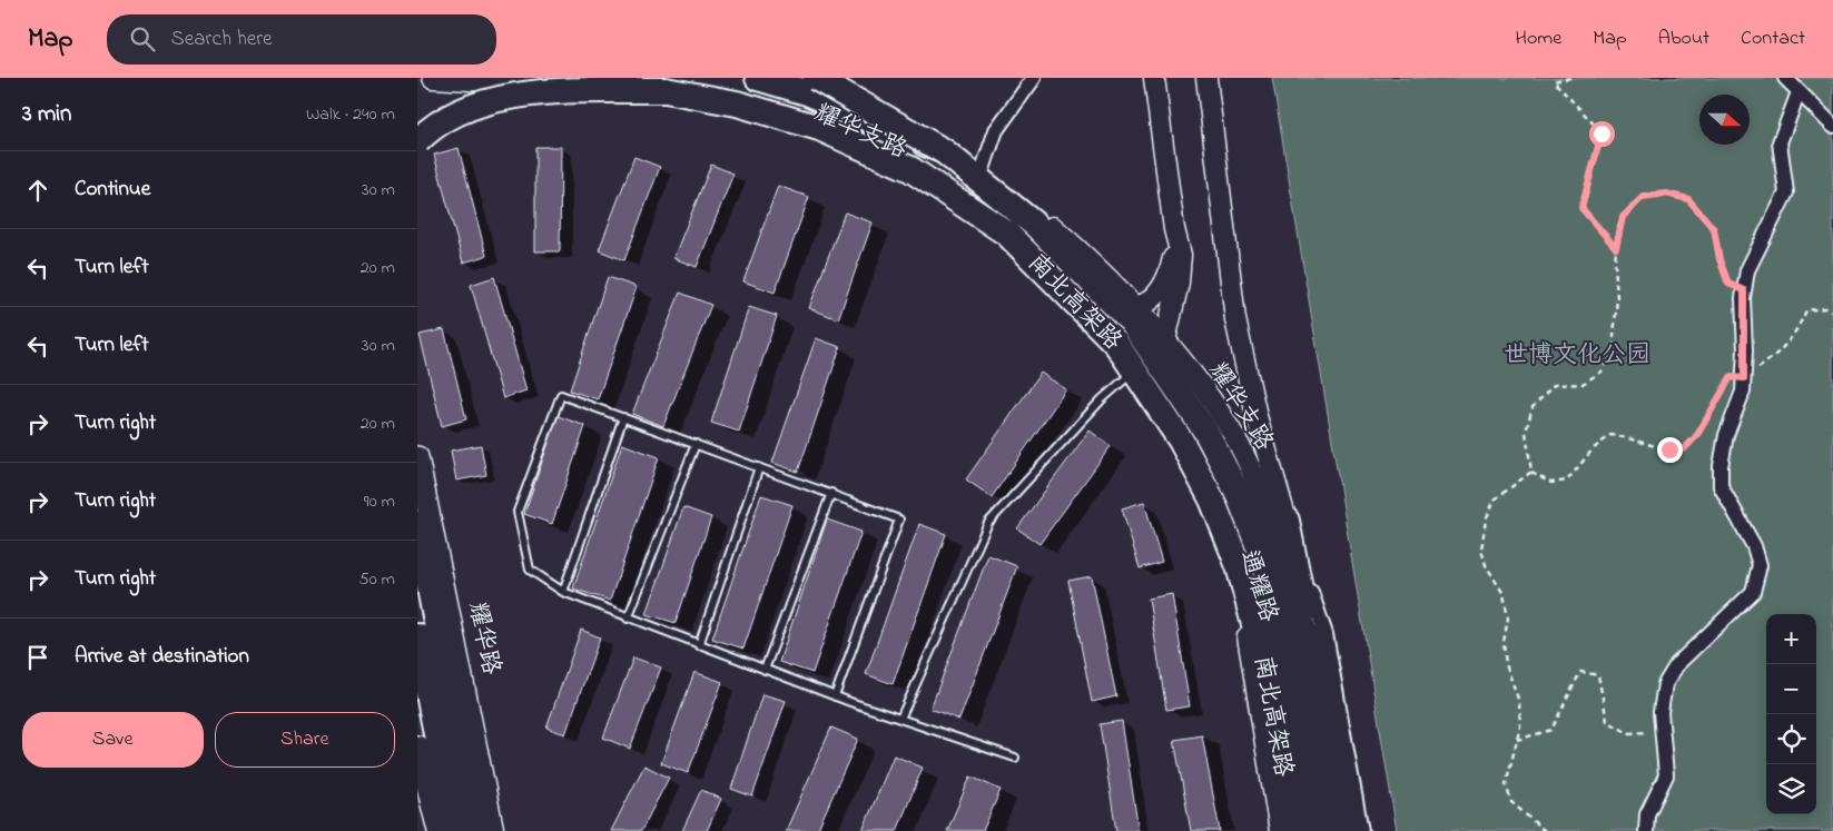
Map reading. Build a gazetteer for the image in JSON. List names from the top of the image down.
{
  "streets": {
    "highway": ["南北高架路"],
    "main road": ["耀华路"],
    "street": ["耀华支路", "通耀路"]
  },
  "crossings": [
    ["耀华支路", "通耀路"]
  ],
  "parks": ["世博文化公园"],
  "north": "right",
  "page": {
    "header": "Map",
    "search": "Search here",
    "nav": [
      "Home",
      "Map",
      "About",
      "Contact"
    ],
    "heading": ["3 min", "Walk · 240 m"],
    "list": [
      ["Continue", "30 m"],
      ["Turn left", "20 m"],
      ["Turn left", "30 m"],
      ["Turn right", "20 m"],
      ["Turn right", "90 m"],
      ["Turn right", "50 m"],
      "Arrive at destination"
    ],
    "map_buttons": ["+", "−"],
    "buttons": ["Save", "Share"]
  }
}
